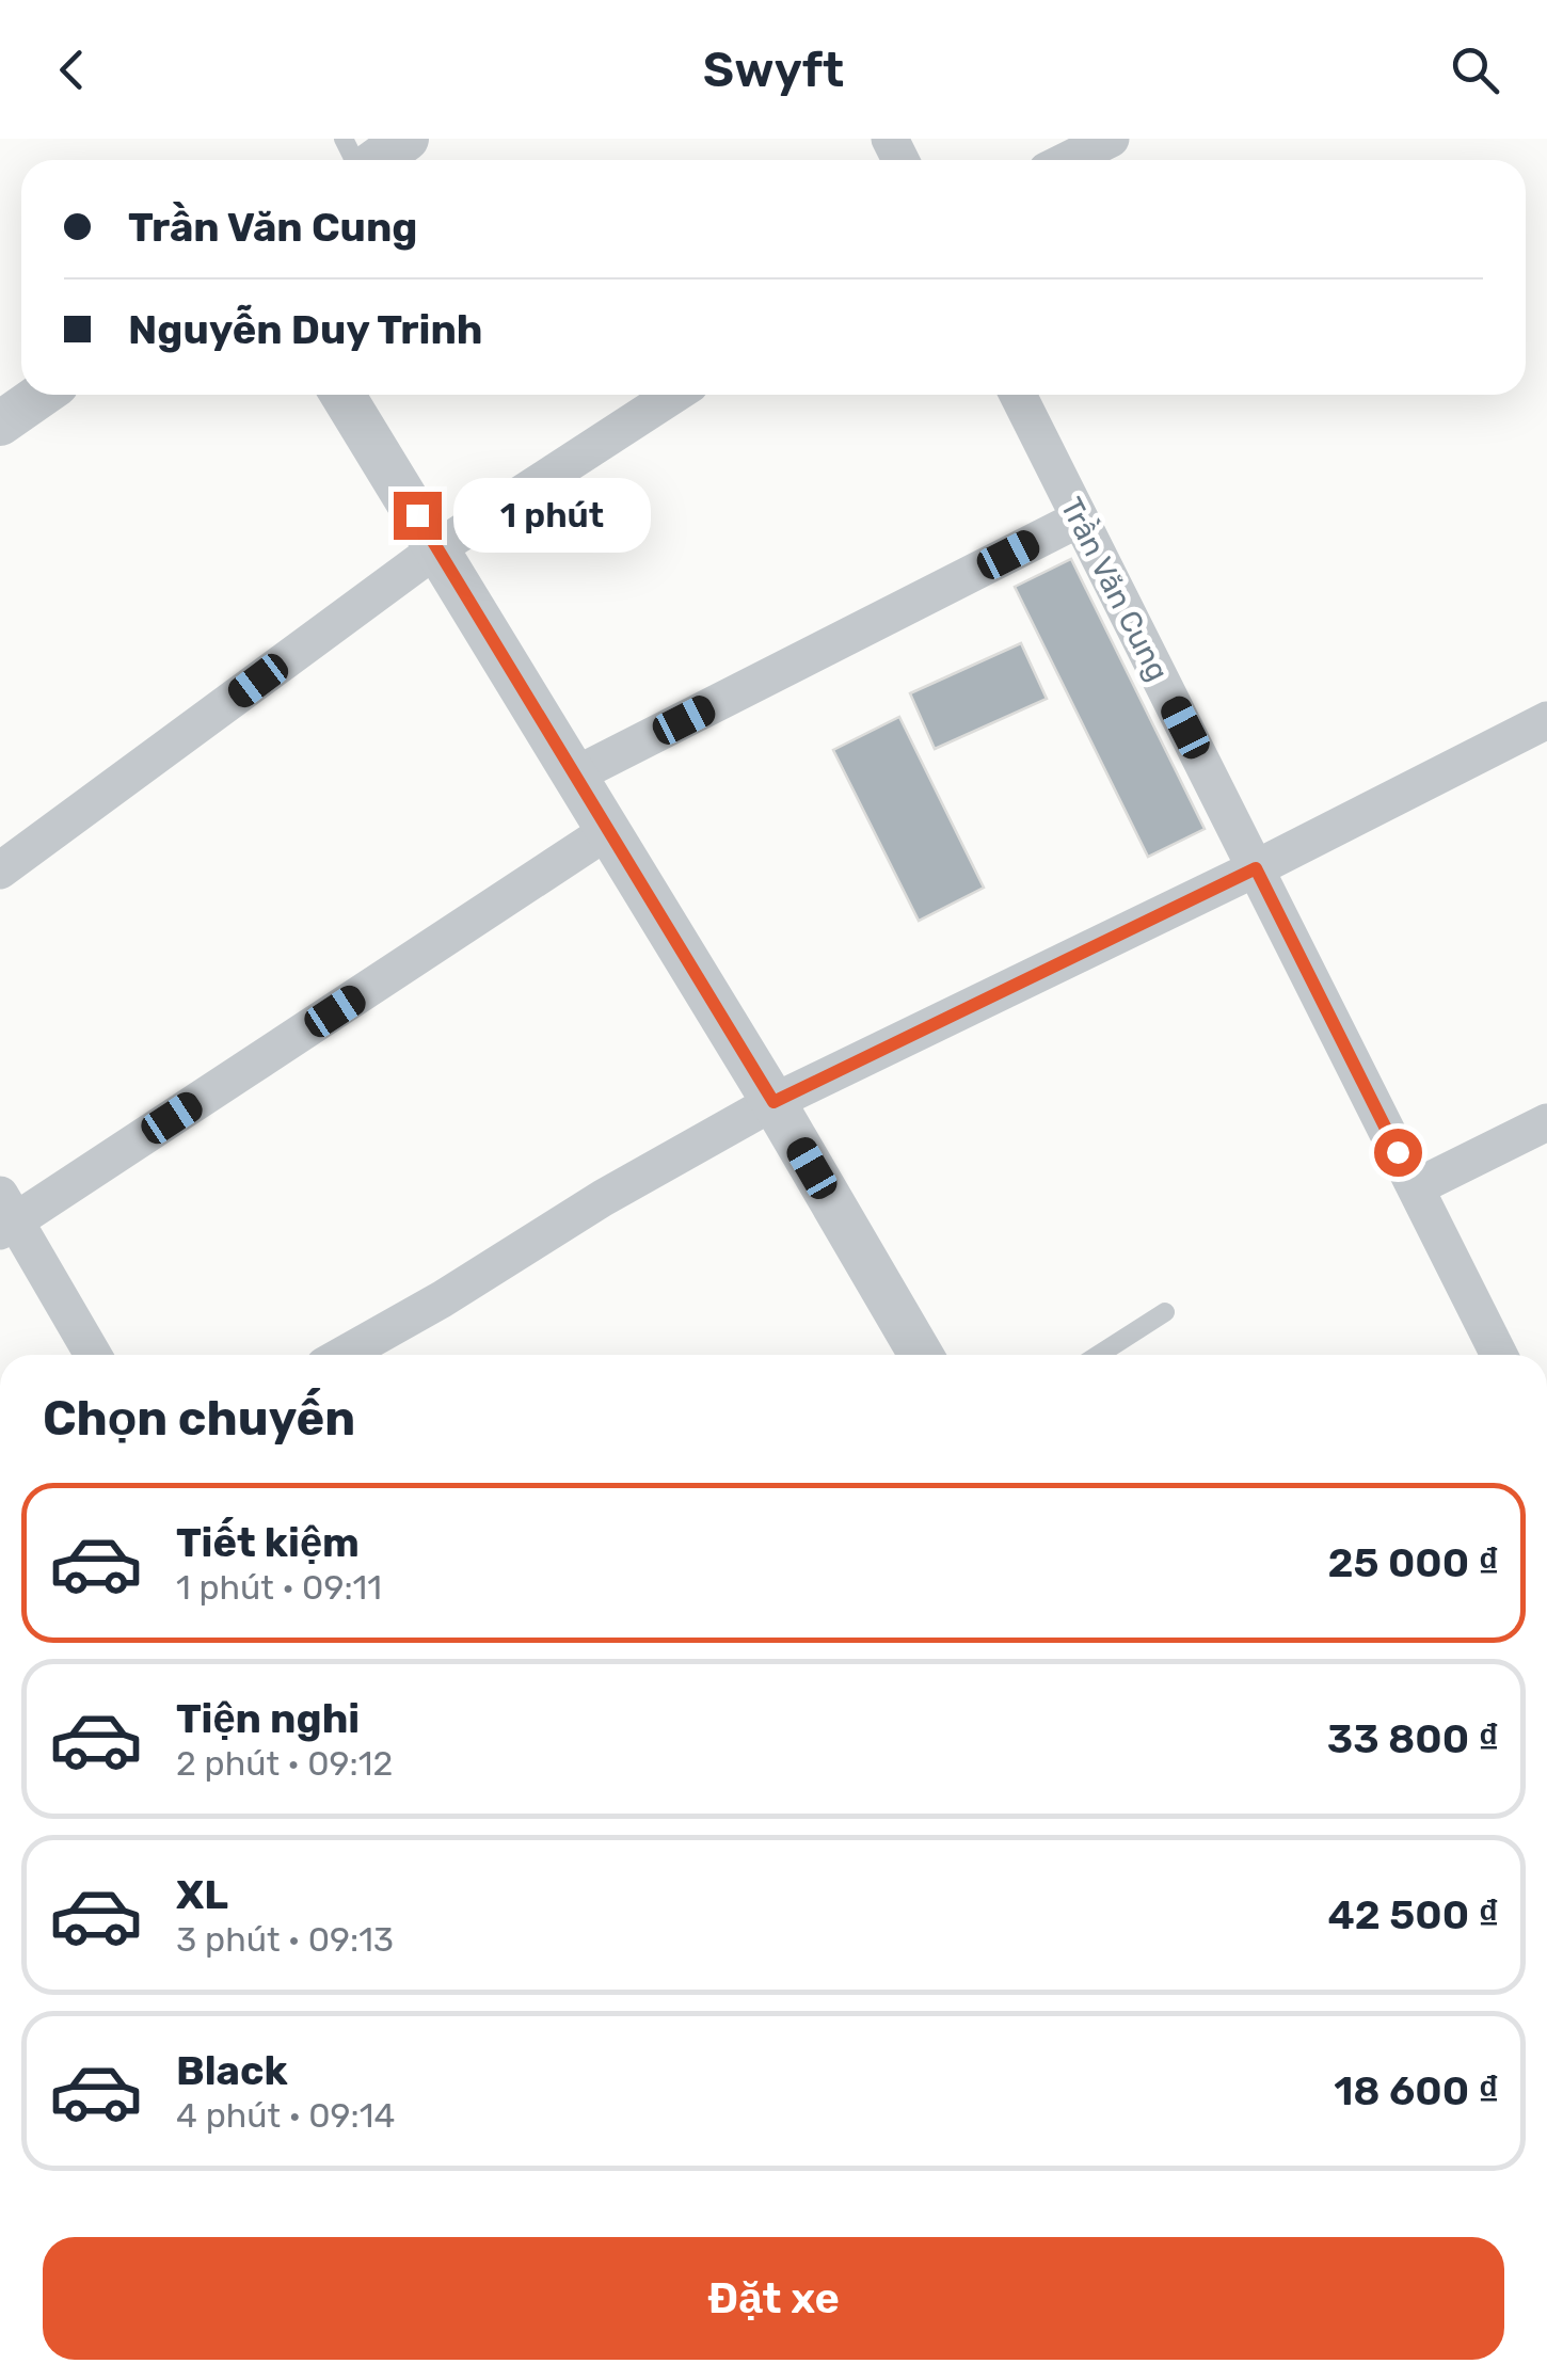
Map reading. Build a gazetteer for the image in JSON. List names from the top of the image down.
{
  "streets": {
    "street": ["Trần Văn Cung"]
  },
  "page": {
    "header": "Swyft",
    "banner": ["Trần Văn Cung", "Nguyễn Duy Trinh"],
    "bubble": "1 phút",
    "heading": "Chọn chuyến",
    "list": [
      {
        "name": "Tiết kiệm",
        "note": "1 phút · 09:11",
        "value": "25 000 ₫"
      },
      {
        "name": "Tiện nghi",
        "note": "2 phút · 09:12",
        "value": "33 800 ₫"
      },
      {
        "name": "XL",
        "note": "3 phút · 09:13",
        "value": "42 500 ₫"
      },
      {
        "name": "Black",
        "note": "4 phút · 09:14",
        "value": "18 600 ₫"
      }
    ],
    "buttons": "Đặt xe"
  }
}
